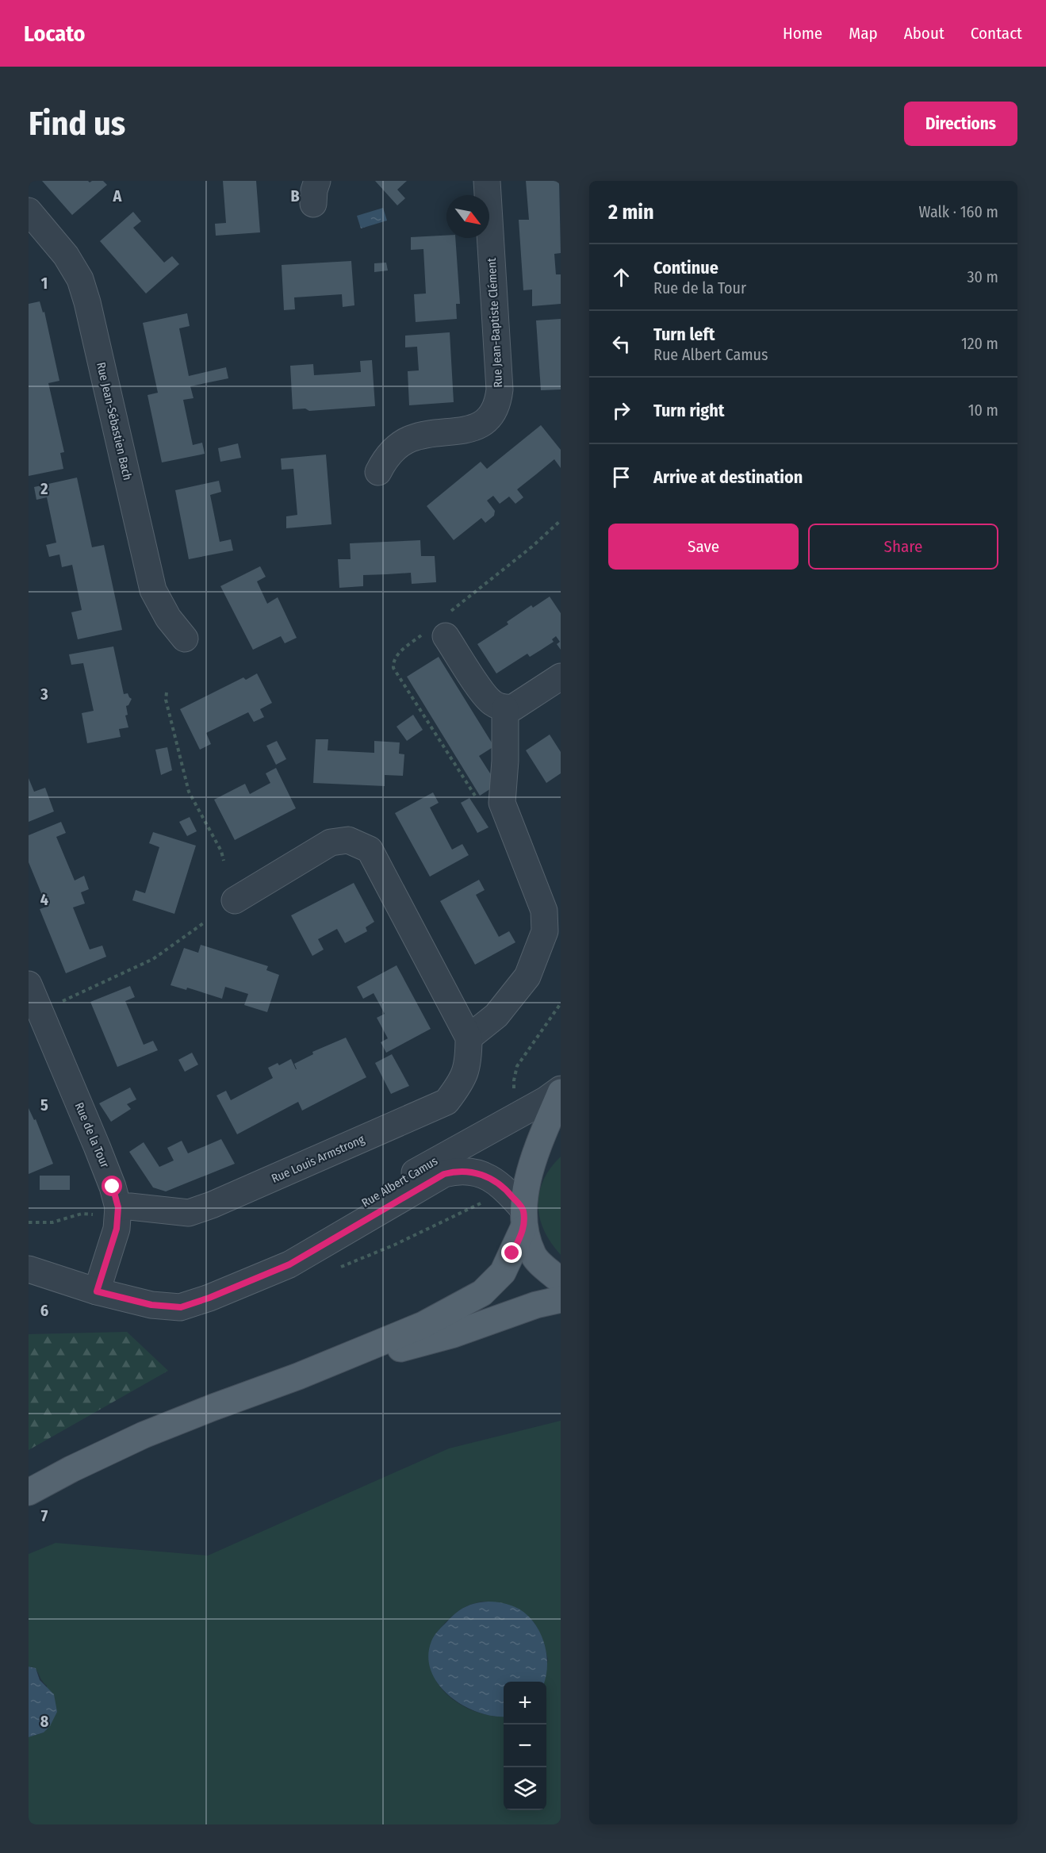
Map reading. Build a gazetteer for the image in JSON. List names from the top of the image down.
{
  "streets": {
    "street": [
      "Rue Jean-Baptiste Clément",
      "Rue Jean-Sébastien Bach",
      "Rue de la Tour",
      "Rue Louis Armstrong",
      "Rue Albert Camus"
    ]
  },
  "crossings": [
    ["Rue de la Tour", "Rue Louis Armstrong"],
    ["Rue de la Tour", "Rue Albert Camus"]
  ],
  "north": "bottom right",
  "page": {
    "header": "Locato",
    "nav": [
      "Home",
      "Map",
      "About",
      "Contact"
    ],
    "buttons": [
      "Directions",
      ["Save", "Share"]
    ],
    "title": "Find us",
    "heading": ["2 min", "Walk · 160 m"],
    "list": [
      ["Continue", "Rue de la Tour", "30 m"],
      ["Turn left", "Rue Albert Camus", "120 m"],
      ["Turn right", "10 m"],
      "Arrive at destination"
    ],
    "map_buttons": ["+", "−"]
  },
  "grid": {
    "columns": ["A", "B"],
    "rows": [
      "1",
      "2",
      "3",
      "4",
      "5",
      "6",
      "7",
      "8"
    ]
  }
}
